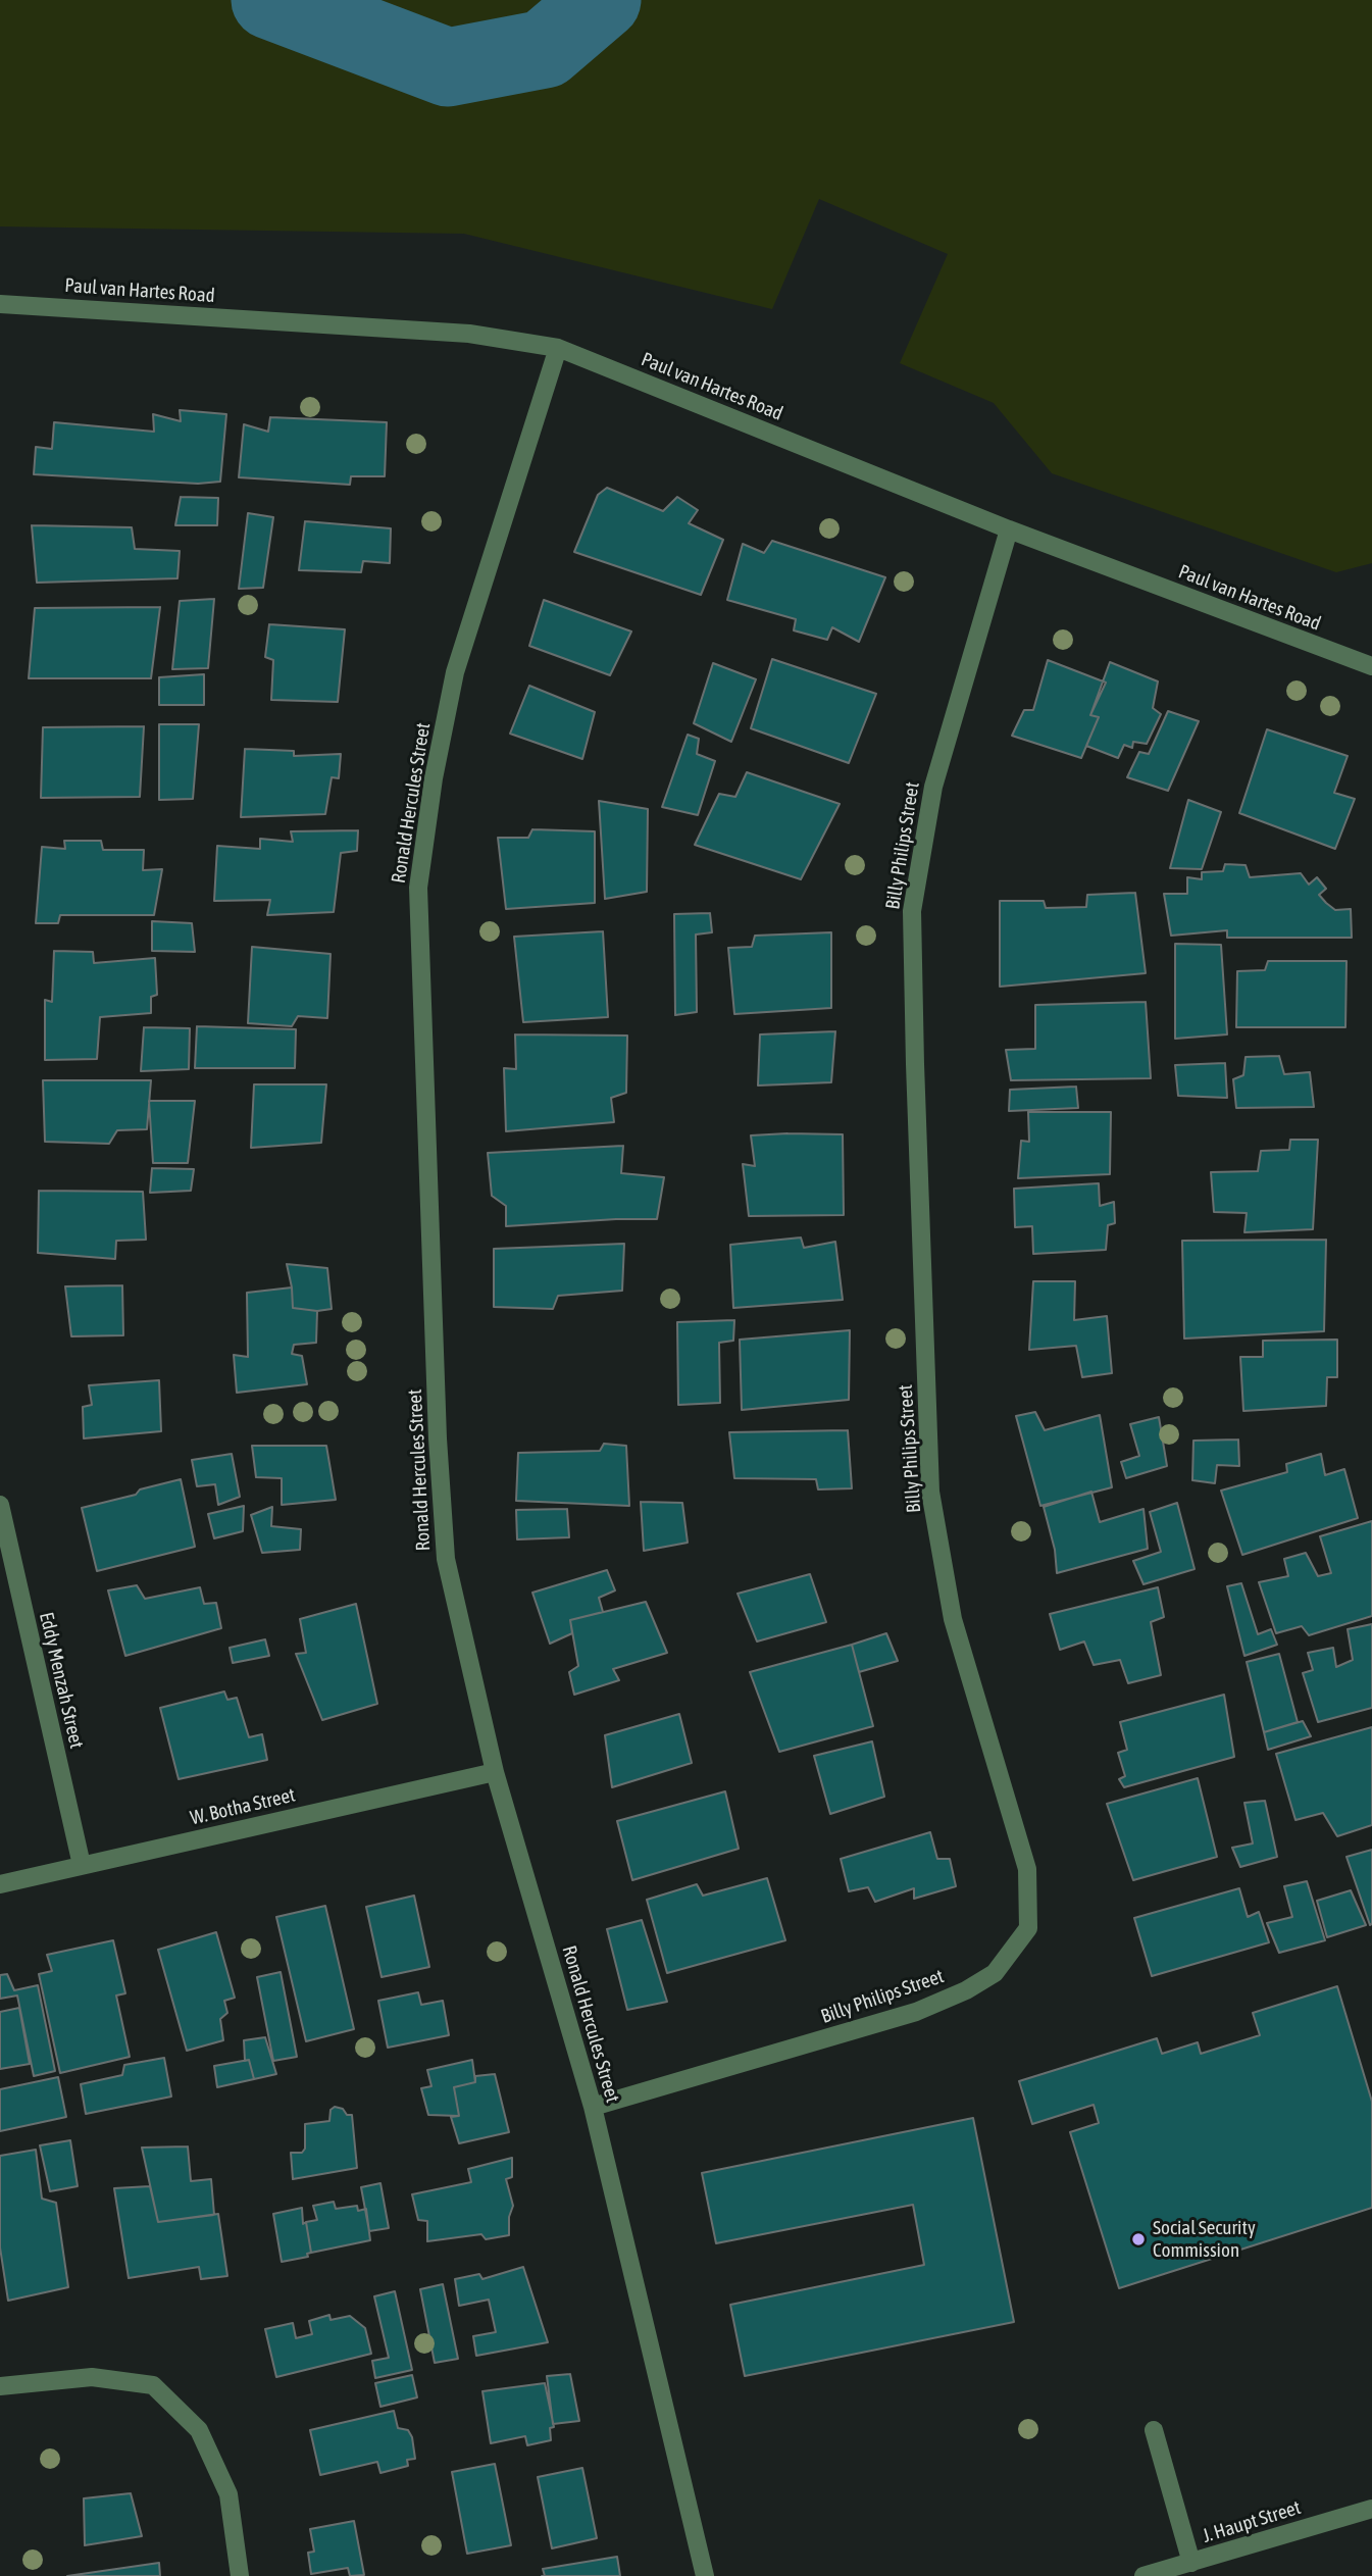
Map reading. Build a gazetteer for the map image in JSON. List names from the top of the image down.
{
  "streets": {
    "street": [
      "Paul van Hartes Road",
      "Ronald Hercules Street",
      "Billy Philips Street",
      "Eddy Menzah Street",
      "W. Botha Street",
      "J. Haupt Street"
    ]
  },
  "crossings": [
    ["Paul van Hartes Road", "Ronald Hercules Street"],
    ["Paul van Hartes Road", "Billy Philips Street"],
    ["Ronald Hercules Street", "Billy Philips Street"],
    ["Ronald Hercules Street", "W. Botha Street"],
    ["Eddy Menzah Street", "W. Botha Street"]
  ],
  "places": ["Social Security Commission"]
}
